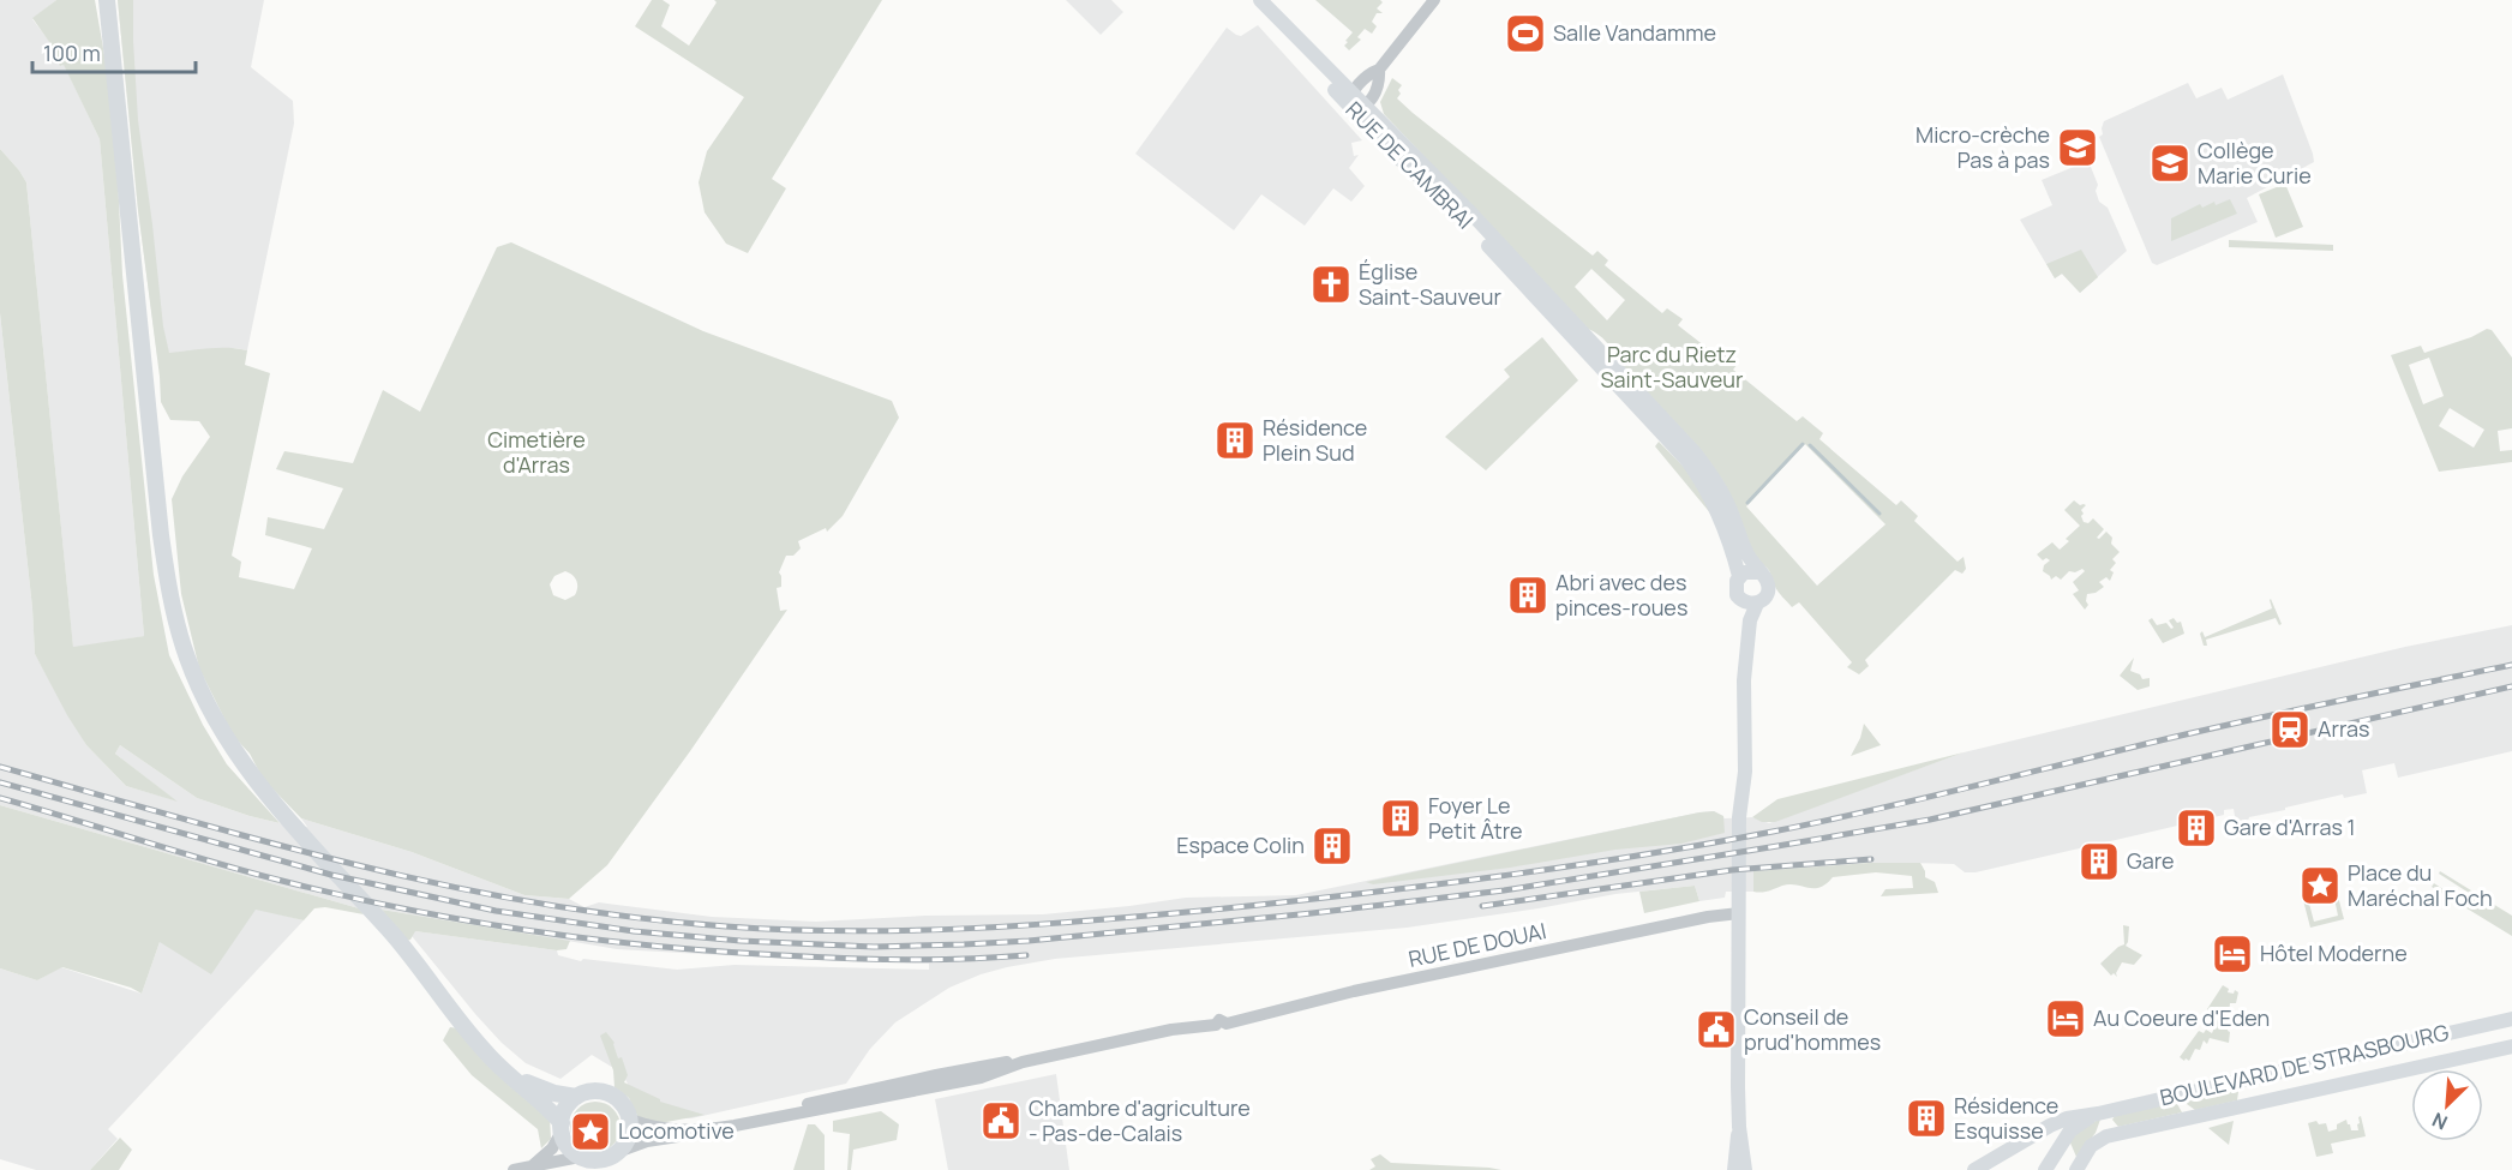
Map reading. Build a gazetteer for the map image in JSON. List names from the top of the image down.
{
  "streets": {
    "main road": ["RUE DE CAMBRAI", "BOULEVARD DE STRASBOURG"],
    "street": ["RUE DE DOUAI"]
  },
  "parks": ["Parc du Rietz Saint-Sauveur", "Cimetière d'Arras"],
  "places": {
    "sports": ["Salle Vandamme"],
    "school or university": ["Micro-crèche Pas à pas", "Collège Marie Curie"],
    "church": ["Église Saint-Sauveur"],
    "building": [
      "Résidence Plein Sud",
      "Abri avec des pinces-roues",
      "Foyer Le Petit Âtre",
      "Gare d'Arras 1",
      "Espace Colin",
      "Gare",
      "Résidence Esquisse"
    ],
    "station": ["Arras"],
    "place": ["Place du Maréchal Foch", "Locomotive"],
    "hotel": ["Hôtel Moderne", "Au Coeure d'Eden"],
    "public building": ["Conseil de prud'hommes", "Chambre d'agriculture - Pas-de-Calais"]
  },
  "scale_bar": "100 m",
  "north": "bottom left"
}
